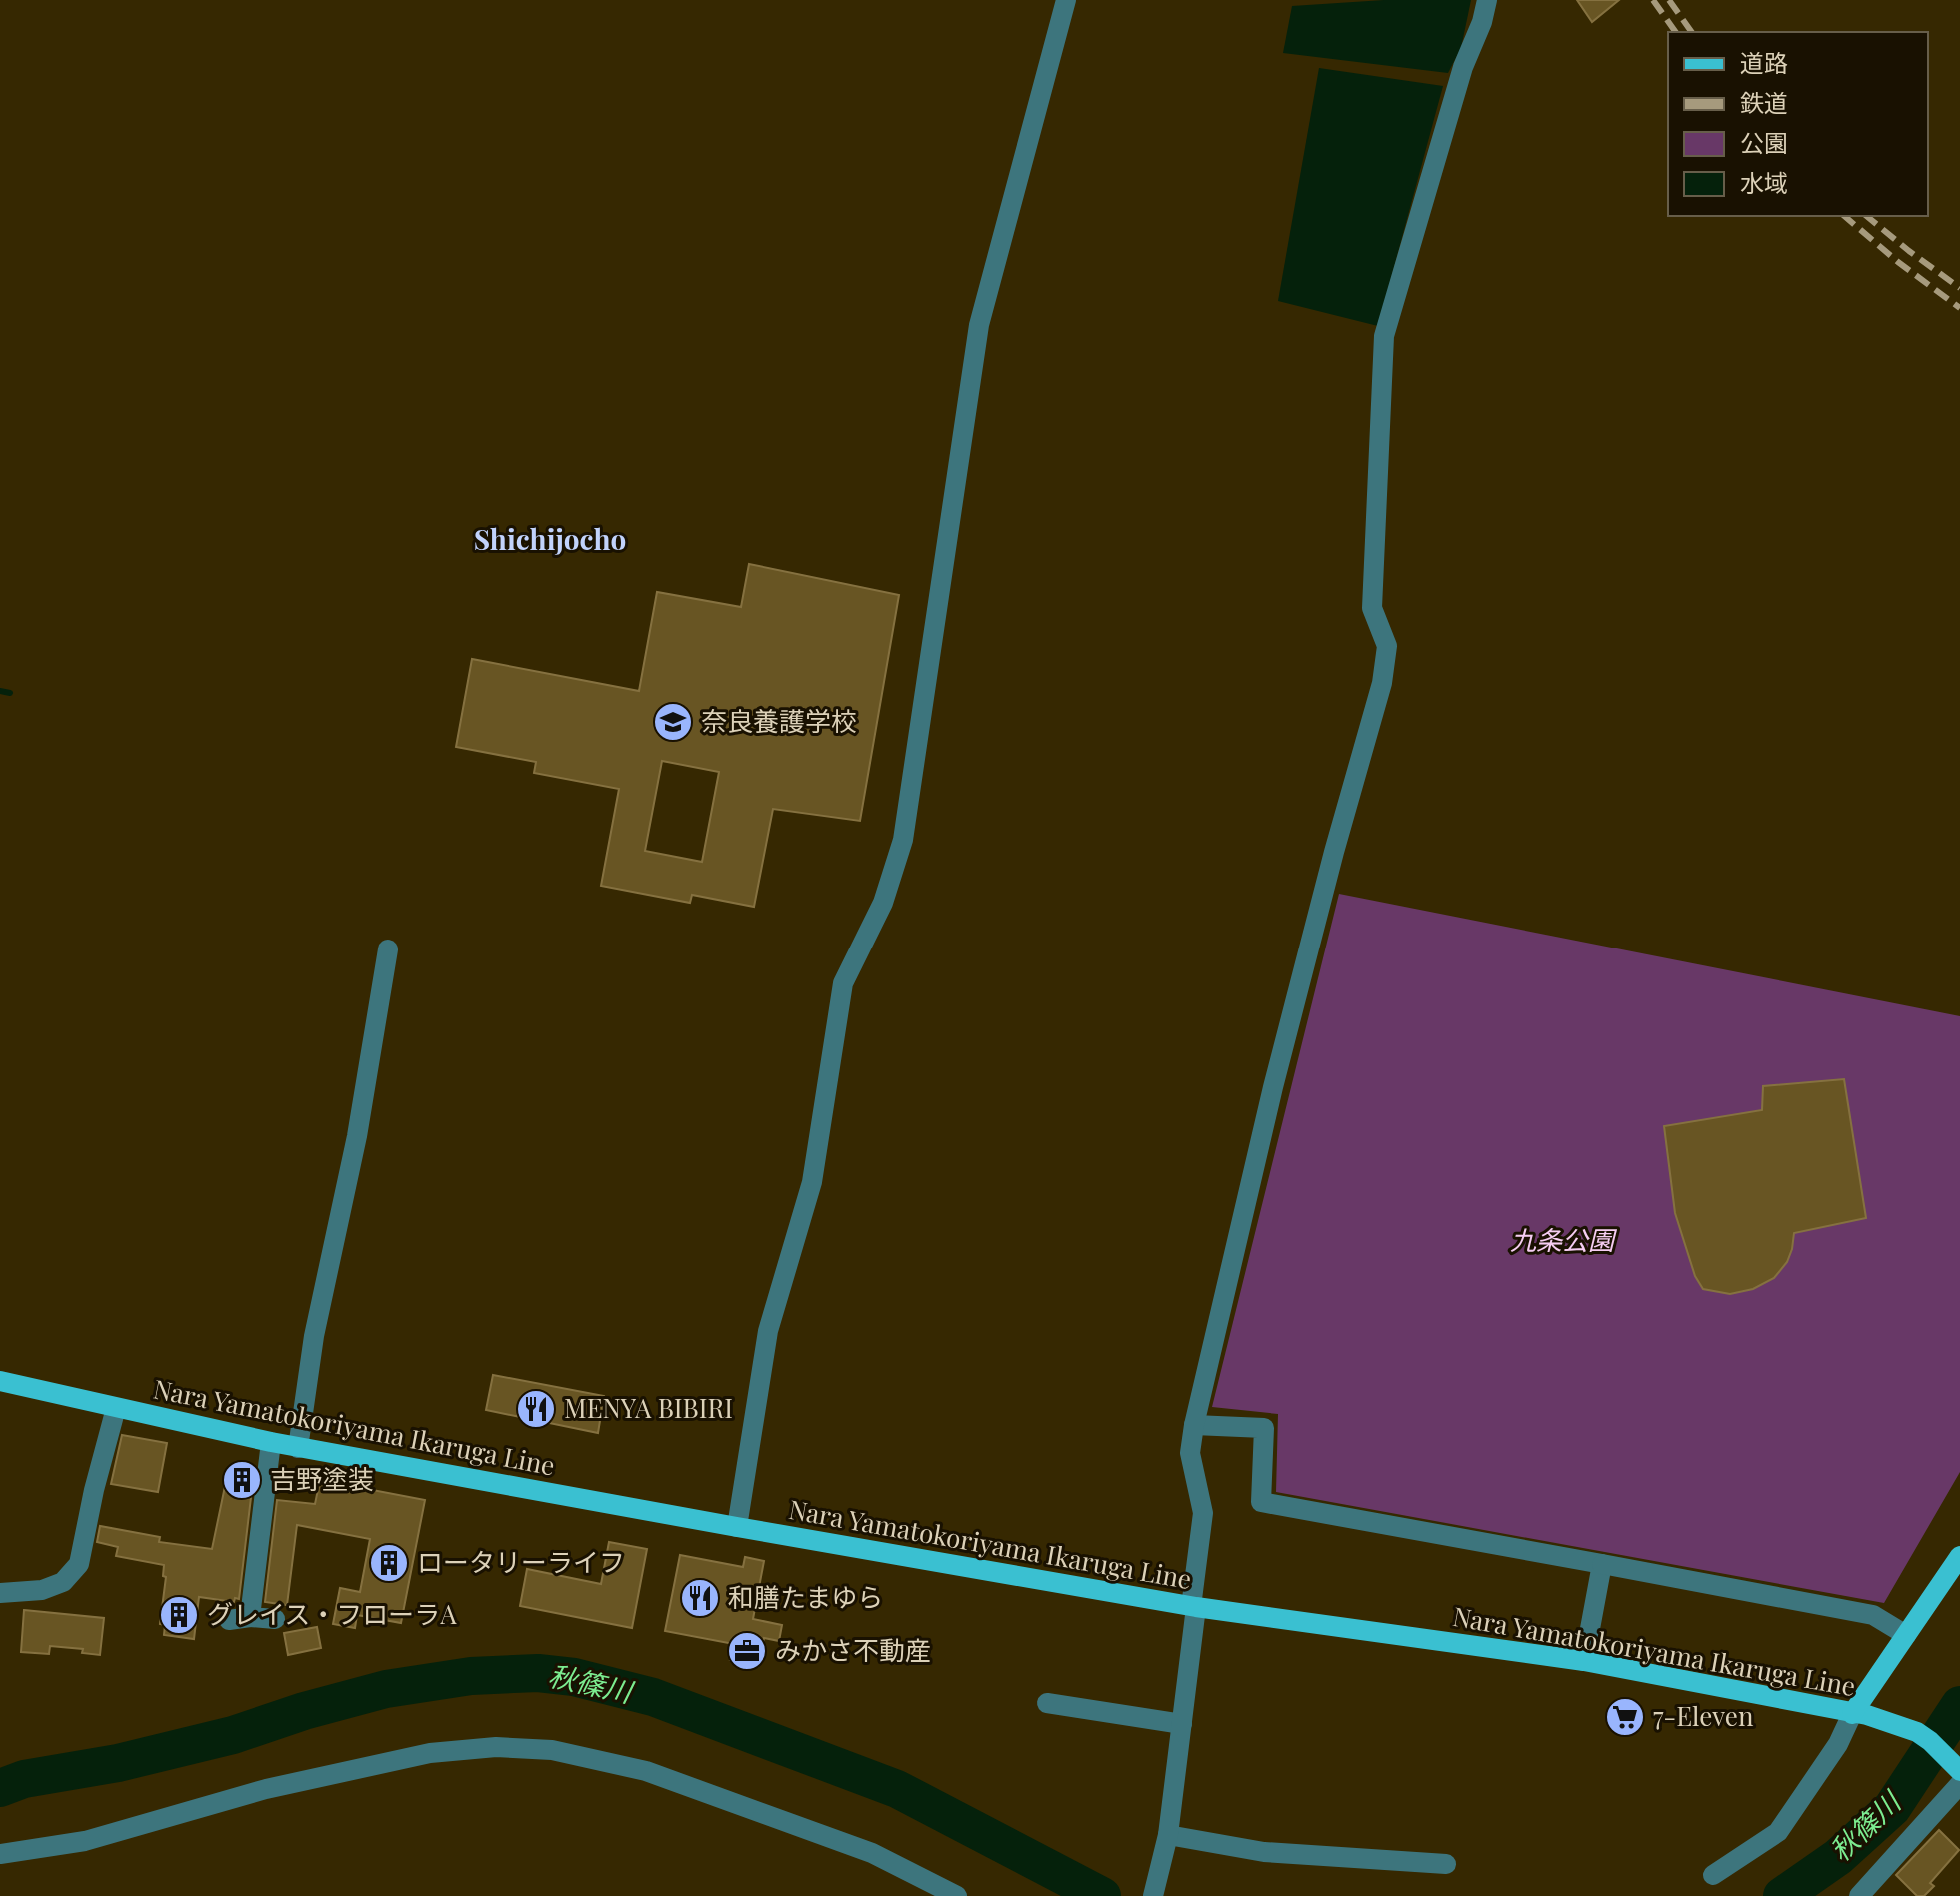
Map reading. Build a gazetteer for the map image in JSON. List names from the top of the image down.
{
  "streets": {
    "main road": ["Nara Yamatokoriyama Ikaruga Line"]
  },
  "districts": ["Shichijocho"],
  "water": ["秋篠川"],
  "parks": ["九条公園"],
  "places": {
    "school or university": ["奈良養護学校"],
    "restaurant": ["MENYA BIBIRI", "和膳たまゆら"],
    "building": ["吉野塗装", "ロータリーライフ", "グレイス・フローラA"],
    "office": ["みかさ不動産"],
    "supermarket": ["7-Eleven"]
  },
  "legend": [
    "道路",
    "鉄道",
    "公園",
    "水域"
  ]
}
